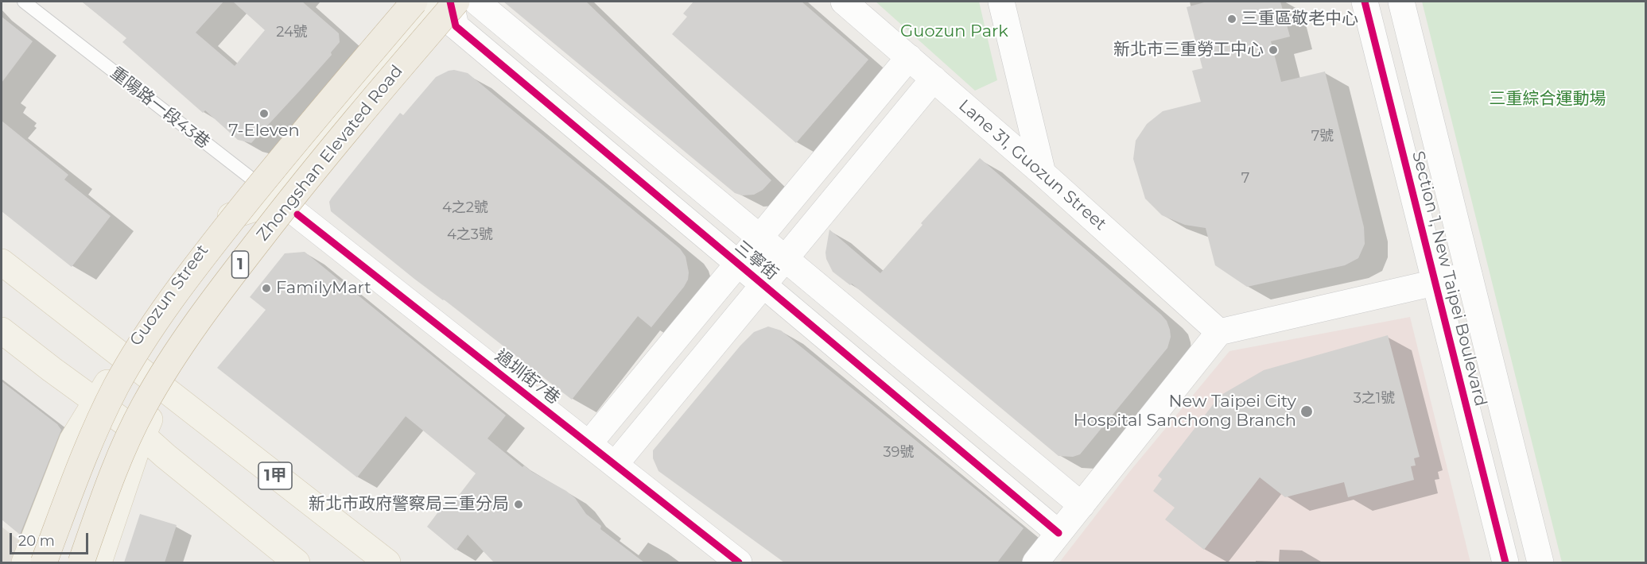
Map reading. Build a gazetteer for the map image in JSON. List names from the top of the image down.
{
  "streets": {
    "highway": ["Zhongshan Elevated Road", "1"],
    "main road": ["Guozun Street", "1甲"],
    "street": [
      "Lane 31, Guozun Street",
      "三寧街",
      "Section 1, New Taipei Boulevard",
      "過圳街7巷"
    ],
    "lane": ["重陽路一段43巷"]
  },
  "crossings": [
    ["重陽路一段43巷", "1"],
    ["重陽路一段43巷", "Guozun Street"],
    ["重陽路一段43巷", "過圳街7巷"],
    ["1", "Guozun Street"],
    ["1", "1甲"],
    ["Guozun Street", "1甲"]
  ],
  "parks": ["Guozun Park", "三重綜合運動場"],
  "places": [
    "三重區敬老中心",
    "新北市三重勞工中心",
    "7-Eleven",
    "FamilyMart",
    "New Taipei City Hospital Sanchong Branch",
    "新北市政府警察局三重分局"
  ],
  "house_numbers": [
    "24號",
    "7號",
    "7",
    "4之2號",
    "4之3號",
    "3之1號",
    "39號"
  ],
  "scale_bar": "20 m"
}
